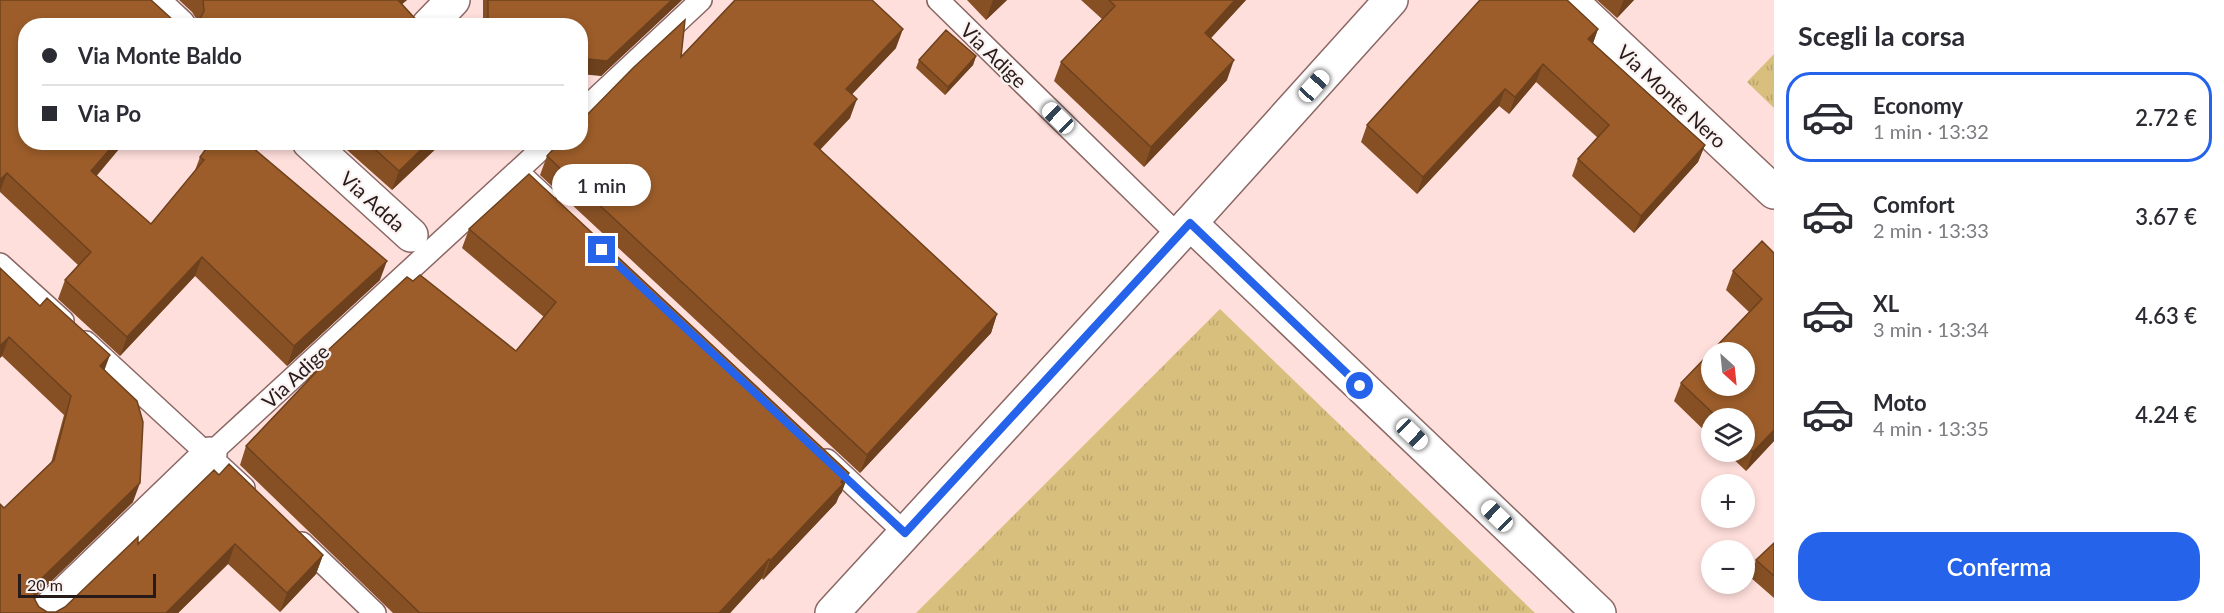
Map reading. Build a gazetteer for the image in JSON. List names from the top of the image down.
{
  "streets": {
    "street": ["Via Adige", "Via Monte Nero", "Via Adda"]
  },
  "scale_bar": "20 m",
  "north": "bottom right",
  "page": {
    "heading": "Scegli la corsa",
    "banner": ["Via Monte Baldo", "Via Po"],
    "list": [
      {
        "name": "Economy",
        "note": "1 min · 13:32",
        "value": "2.72 €"
      },
      {
        "name": "Comfort",
        "note": "2 min · 13:33",
        "value": "3.67 €"
      },
      {
        "name": "XL",
        "note": "3 min · 13:34",
        "value": "4.63 €"
      },
      {
        "name": "Moto",
        "note": "4 min · 13:35",
        "value": "4.24 €"
      }
    ],
    "bubble": "1 min",
    "map_buttons": ["+", "−"],
    "buttons": "Conferma",
    "scale": "20 m"
  }
}
